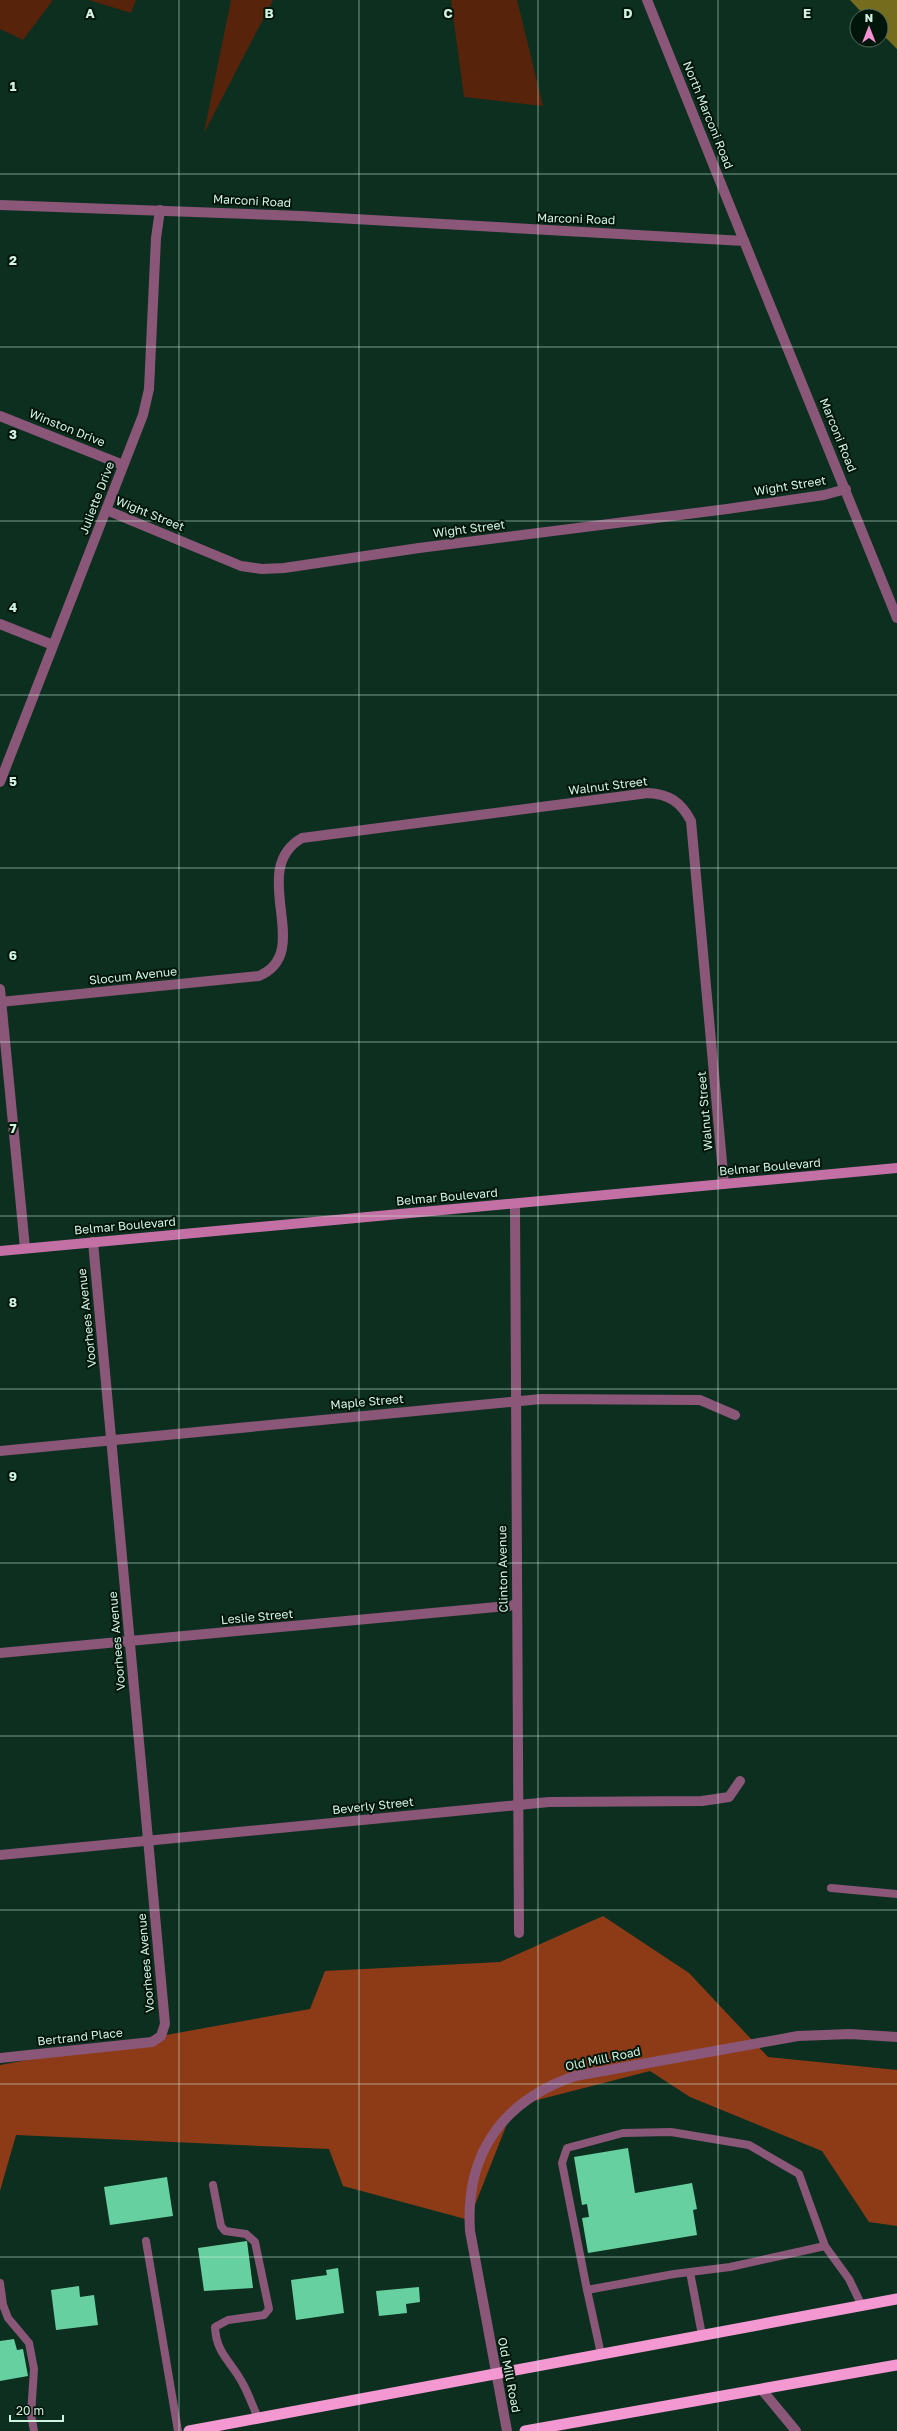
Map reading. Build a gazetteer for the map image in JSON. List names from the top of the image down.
{
  "streets": {
    "main road": ["Belmar Boulevard"],
    "street": [
      "North Marconi Road",
      "Marconi Road",
      "Winston Drive",
      "Wight Street",
      "Juliette Drive",
      "Walnut Street",
      "Slocum Avenue",
      "Voorhees Avenue",
      "Maple Street",
      "Clinton Avenue",
      "Leslie Street",
      "Beverly Street",
      "Bertrand Place",
      "Old Mill Road"
    ]
  },
  "crossings": [
    ["North Marconi Road", "Marconi Road"],
    ["Marconi Road", "Wight Street"],
    ["Marconi Road", "Juliette Drive"],
    ["Winston Drive", "Juliette Drive"],
    ["Wight Street", "Juliette Drive"],
    ["Walnut Street", "Slocum Avenue"],
    ["Walnut Street", "Belmar Boulevard"],
    ["Belmar Boulevard", "Voorhees Avenue"],
    ["Belmar Boulevard", "Clinton Avenue"],
    ["Voorhees Avenue", "Maple Street"],
    ["Voorhees Avenue", "Leslie Street"],
    ["Voorhees Avenue", "Beverly Street"],
    ["Voorhees Avenue", "Bertrand Place"],
    ["Maple Street", "Clinton Avenue"],
    ["Clinton Avenue", "Leslie Street"],
    ["Clinton Avenue", "Beverly Street"]
  ],
  "scale_bar": "20 m",
  "north": "top",
  "grid": {
    "columns": [
      "A",
      "B",
      "C",
      "D",
      "E"
    ],
    "rows": [
      "1",
      "2",
      "3",
      "4",
      "5",
      "6",
      "7",
      "8",
      "9"
    ]
  }
}
